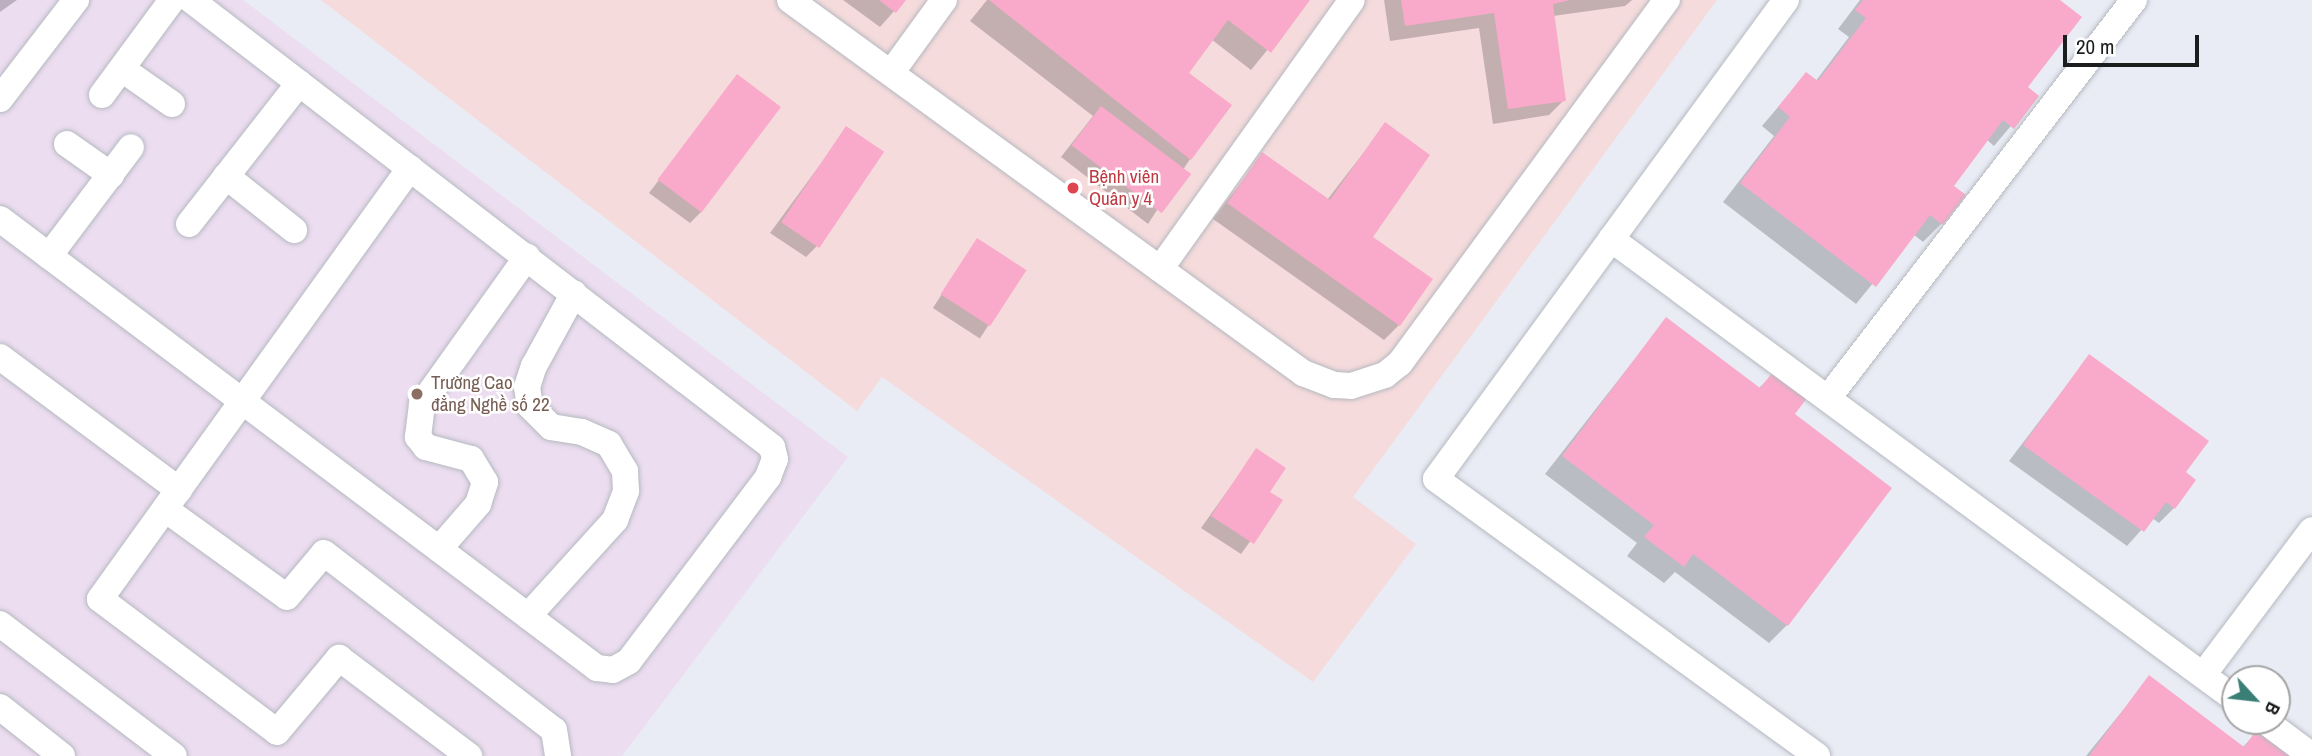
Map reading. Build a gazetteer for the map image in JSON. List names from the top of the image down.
{
  "places": ["Bệnh viên Quân y 4", "Trường Cao đẳng Nghề số 22"],
  "scale_bar": "20 m",
  "north": "bottom right"
}
